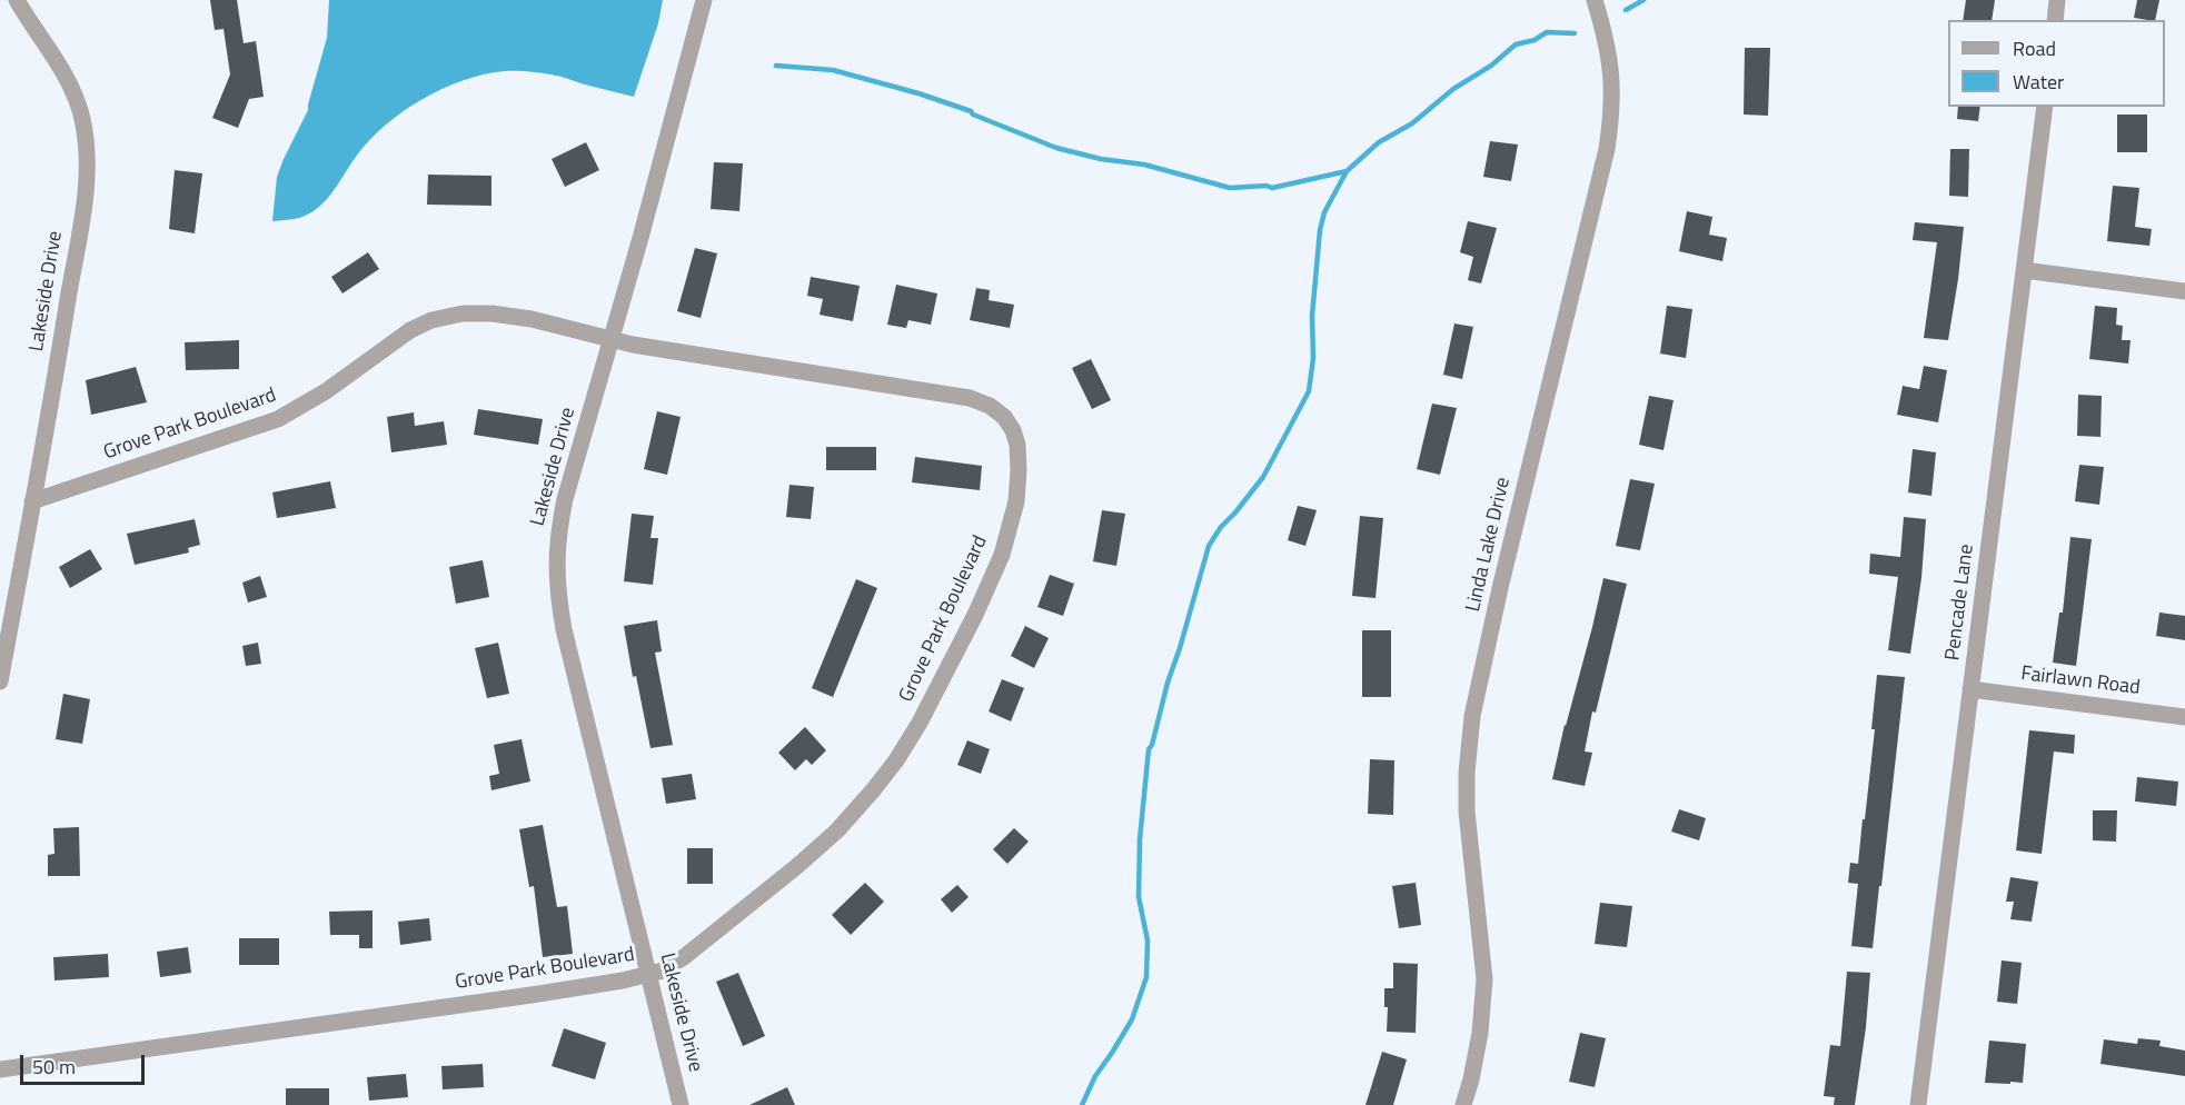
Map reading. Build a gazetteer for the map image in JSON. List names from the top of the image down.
{
  "streets": {
    "street": [
      "Lakeside Drive",
      "Grove Park Boulevard",
      "Linda Lake Drive",
      "Pencade Lane",
      "Fairlawn Road"
    ]
  },
  "crossings": [
    ["Lakeside Drive", "Grove Park Boulevard"],
    ["Pencade Lane", "Fairlawn Road"]
  ],
  "legend": ["Road", "Water"],
  "scale_bar": "50 m"
}
